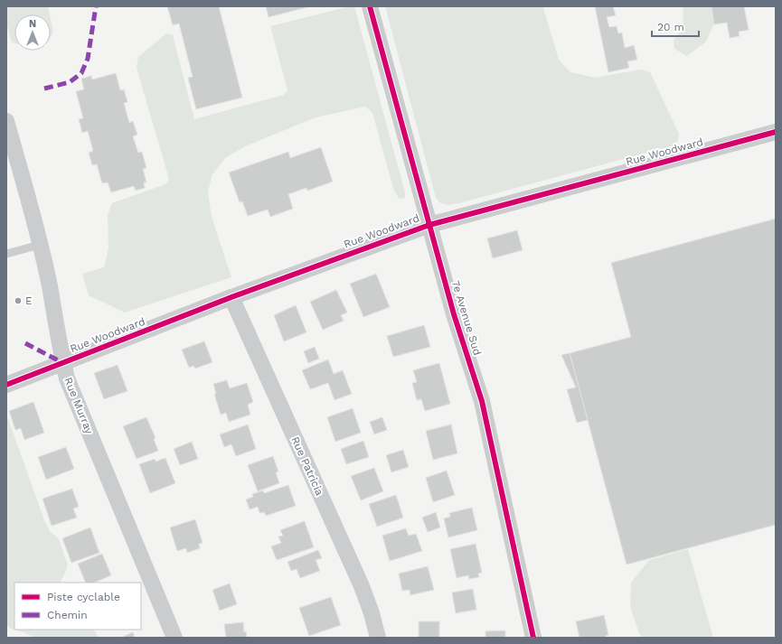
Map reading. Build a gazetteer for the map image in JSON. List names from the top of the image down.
{
  "streets": {
    "street": [
      "Rue Woodward",
      "7e Avenue Sud",
      "Rue Murray",
      "Rue Patricia"
    ]
  },
  "crossings": [
    ["Rue Woodward", "7e Avenue Sud"],
    ["Rue Woodward", "Rue Murray"],
    ["Rue Woodward", "Rue Patricia"]
  ],
  "places": ["E"],
  "legend": ["Piste cyclable", "Chemin"],
  "scale_bar": "20 m",
  "north": "top"
}
